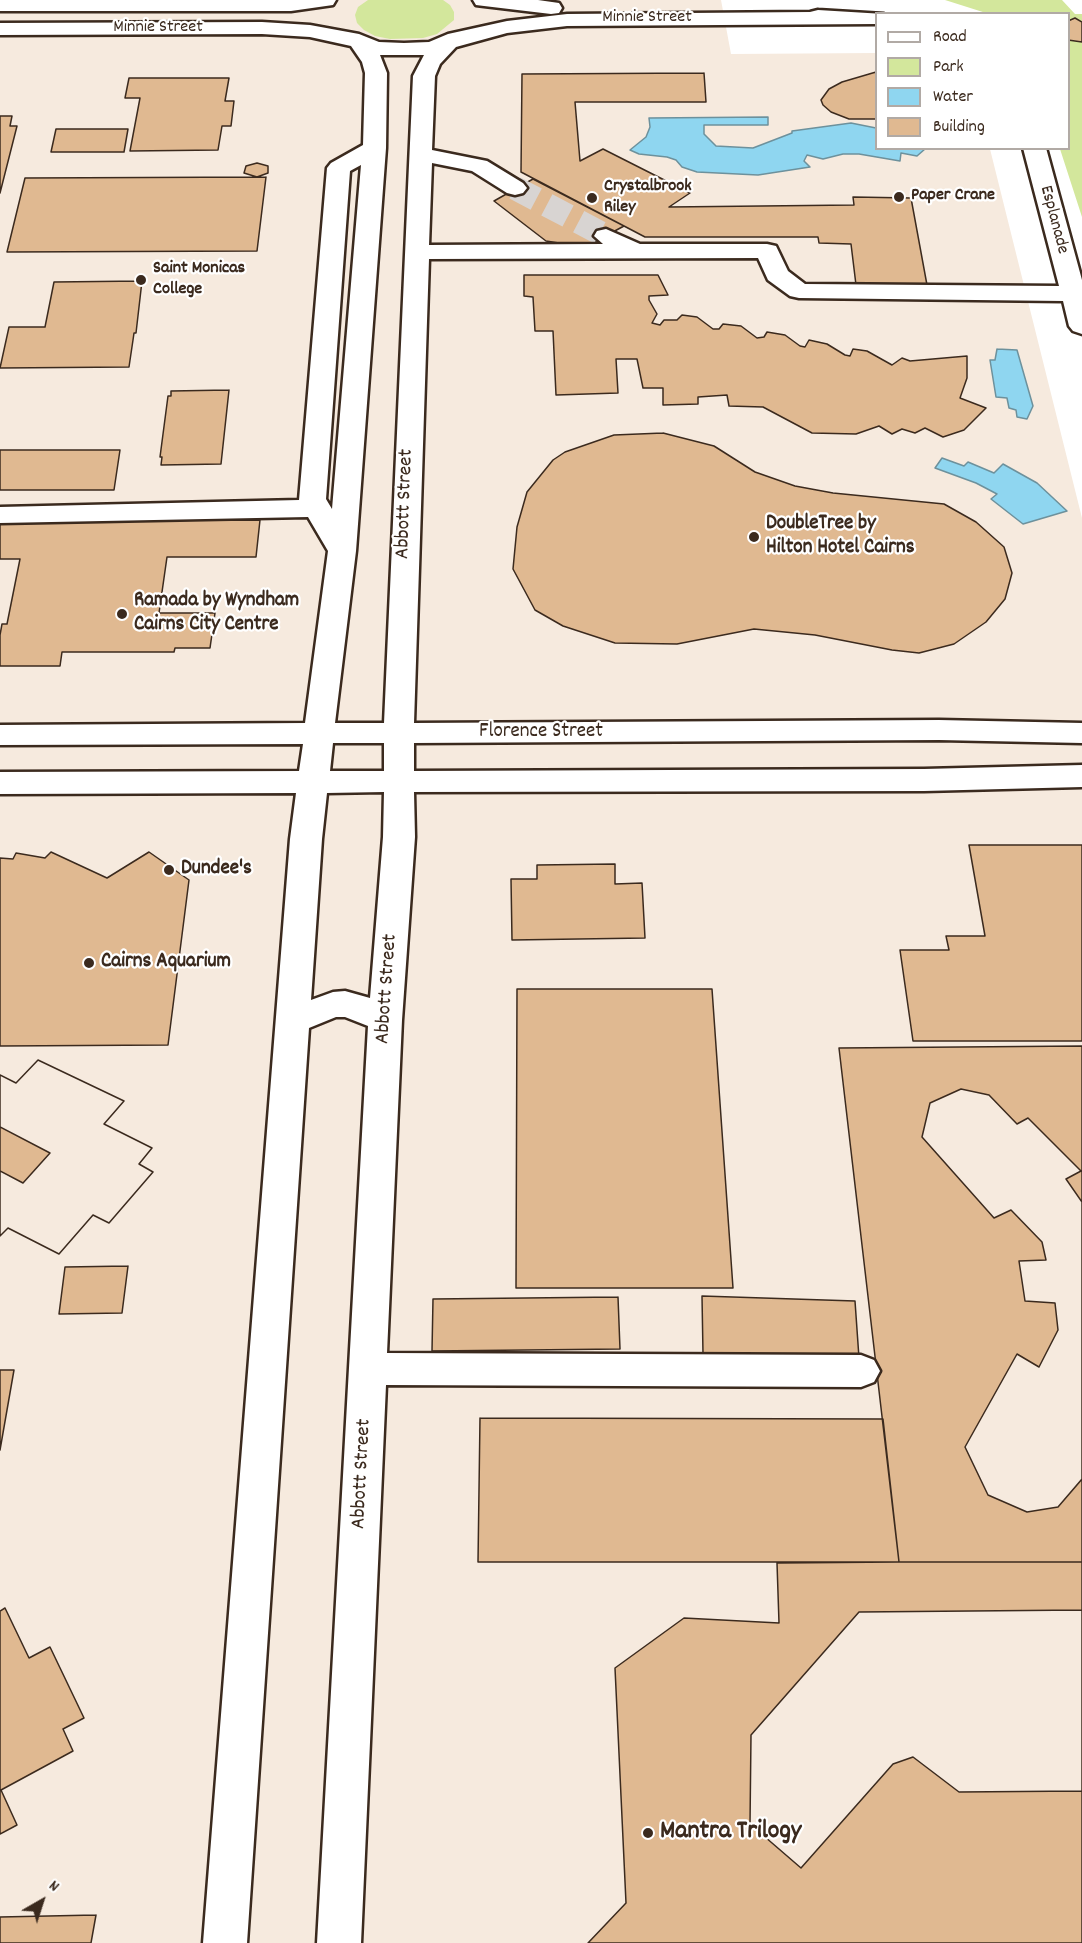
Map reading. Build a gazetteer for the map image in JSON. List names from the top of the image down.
{
  "streets": {
    "street": [
      "Minnie Street",
      "Esplanade",
      "Abbott Street",
      "Florence Street"
    ]
  },
  "crossings": [
    ["Minnie Street", "Abbott Street"],
    ["Abbott Street", "Florence Street"]
  ],
  "places": [
    "Paper Crane",
    "Crystalbrook Riley",
    "Saint Monicas College",
    "DoubleTree by Hilton Hotel Cairns",
    "Ramada by Wyndham Cairns City Centre",
    "Dundee's",
    "Cairns Aquarium",
    "Mantra Trilogy"
  ],
  "legend": [
    "Road",
    "Park",
    "Water",
    "Building"
  ],
  "north": "top right"
}
